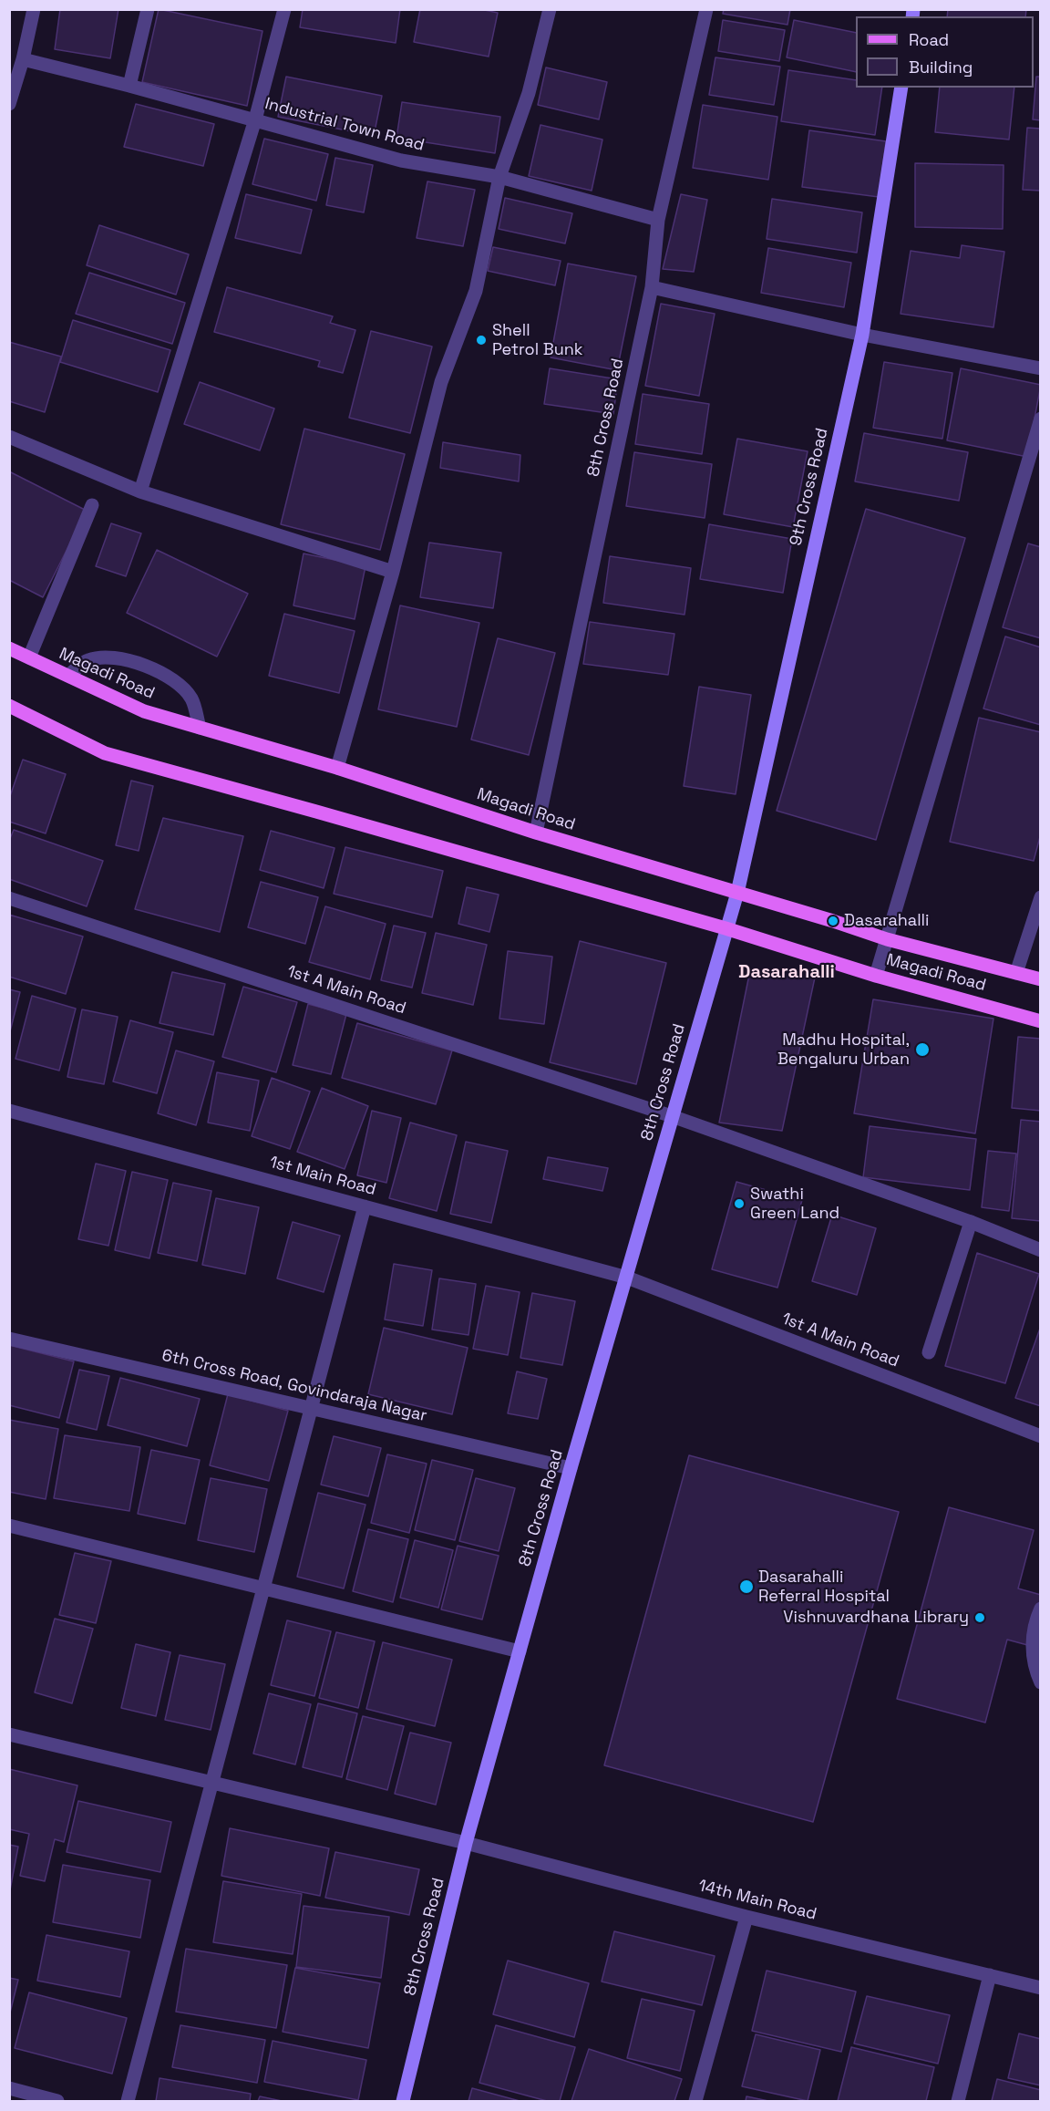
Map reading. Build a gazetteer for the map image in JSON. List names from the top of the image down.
{
  "streets": {
    "main road": ["8th Cross Road", "9th Cross Road", "Magadi Road"],
    "street": [
      "Industrial Town Road",
      "1st A Main Road",
      "1st Main Road",
      "6th Cross Road, Govindaraja Nagar",
      "14th Main Road"
    ]
  },
  "crossings": [
    ["Industrial Town Road", "8th Cross Road"],
    ["8th Cross Road", "9th Cross Road"],
    ["8th Cross Road", "Magadi Road"],
    ["8th Cross Road", "1st A Main Road"],
    ["8th Cross Road", "1st Main Road"],
    ["8th Cross Road", "6th Cross Road, Govindaraja Nagar"],
    ["8th Cross Road", "14th Main Road"],
    ["9th Cross Road", "Magadi Road"],
    ["1st A Main Road", "1st Main Road"]
  ],
  "districts": ["Dasarahalli"],
  "places": [
    "Shell Petrol Bunk",
    "Dasarahalli",
    "Madhu Hospital, Bengaluru Urban",
    "Swathi Green Land",
    "Dasarahalli Referral Hospital",
    "Vishnuvardhana Library"
  ],
  "legend": ["Road", "Building"]
}
